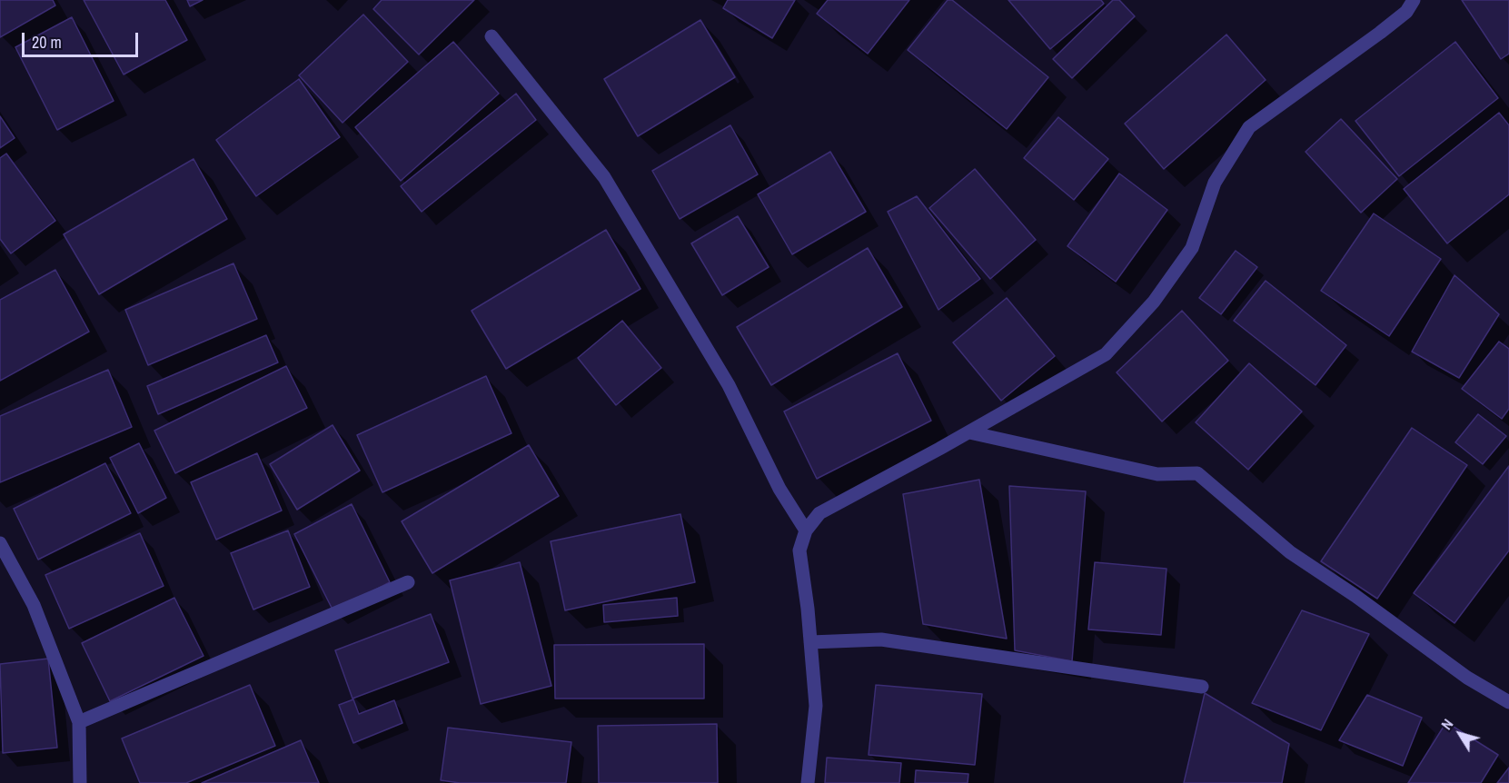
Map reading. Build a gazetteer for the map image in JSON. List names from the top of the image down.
{
  "scale_bar": "20 m",
  "north": "top left"
}
